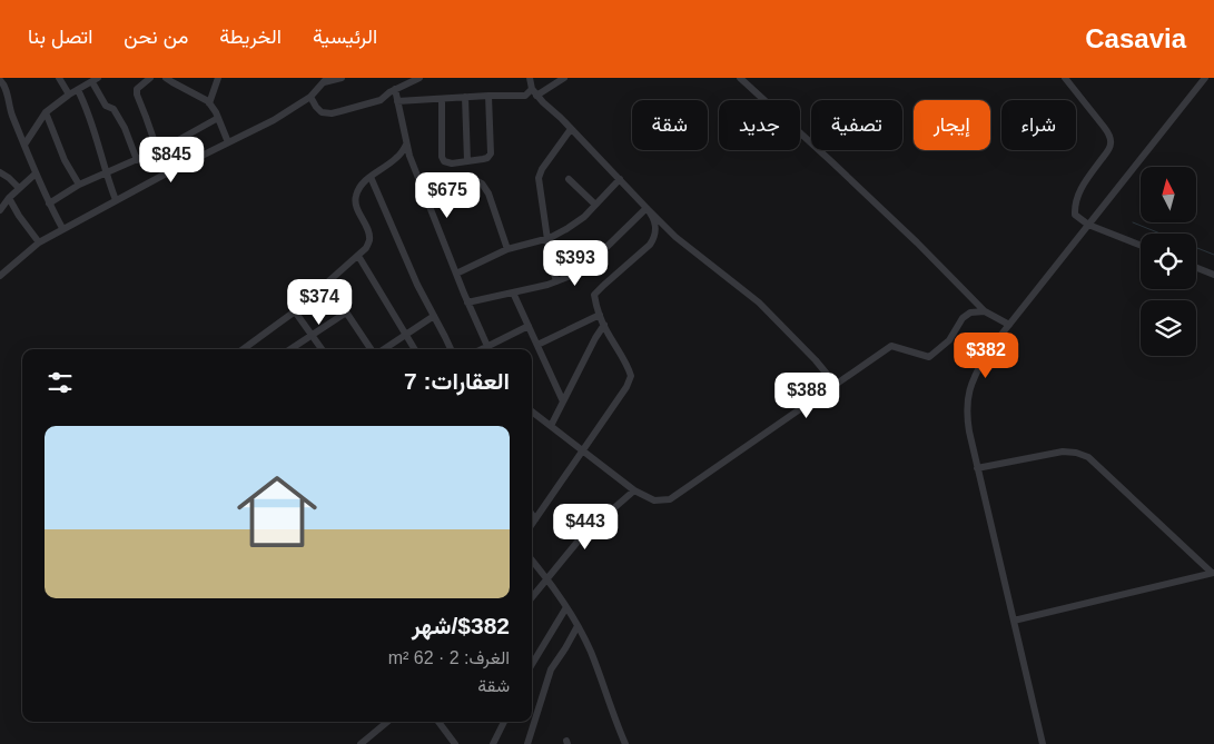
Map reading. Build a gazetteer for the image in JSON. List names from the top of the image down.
{
  "north": "top",
  "page": {
    "header": "Casavia",
    "nav": [
      "الرئيسية",
      "الخريطة",
      "من نحن",
      "اتصل بنا"
    ],
    "chip": [
      "شراء",
      "إيجار",
      "تصفية",
      "جديد",
      "شقة"
    ],
    "price": [
      "$845",
      "$675",
      "$393",
      "$374",
      "$382",
      "$388",
      "$443"
    ],
    "heading": "العقارات: 7",
    "list": [
      {
        "name": "$382/شهر",
        "note": "الغرف: 2 · 62 m² · شقة"
      }
    ]
  }
}
